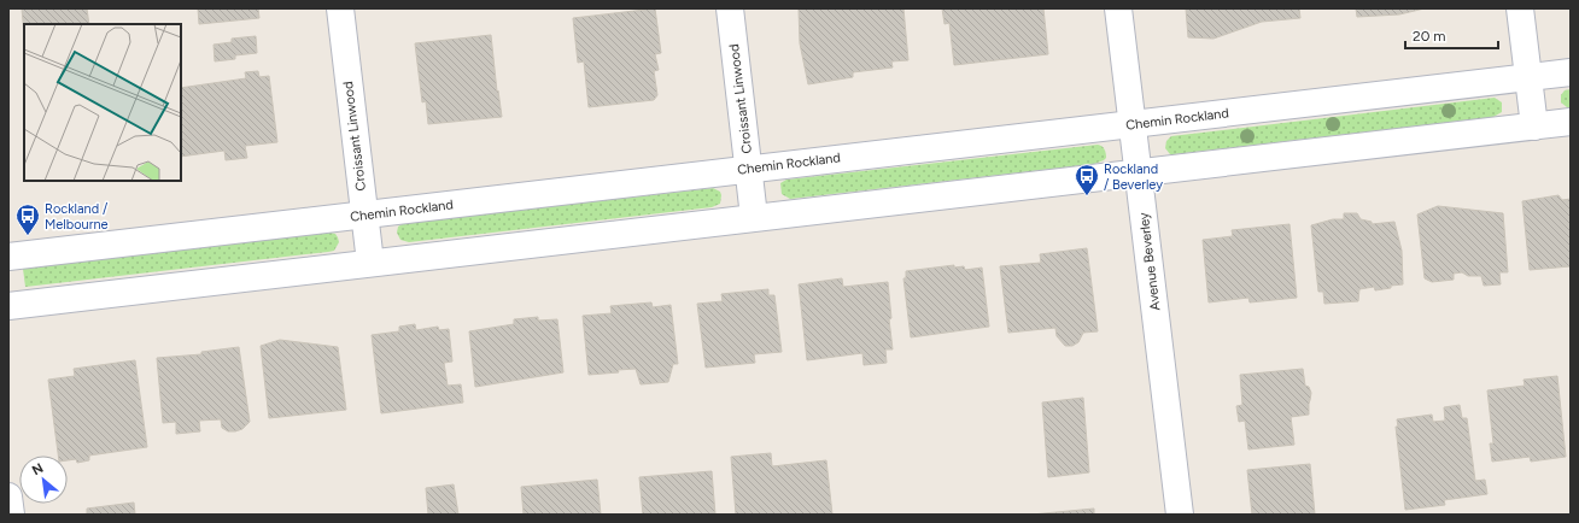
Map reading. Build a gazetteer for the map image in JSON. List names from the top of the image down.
{
  "streets": {
    "street": ["Croissant Linwood", "Chemin Rockland", "Avenue Beverley"]
  },
  "crossings": [
    ["Croissant Linwood", "Chemin Rockland"],
    ["Chemin Rockland", "Avenue Beverley"]
  ],
  "places": {
    "bus stop": ["Rockland / Beverley", "Rockland / Melbourne"]
  },
  "scale_bar": "20 m",
  "north": "top left"
}
